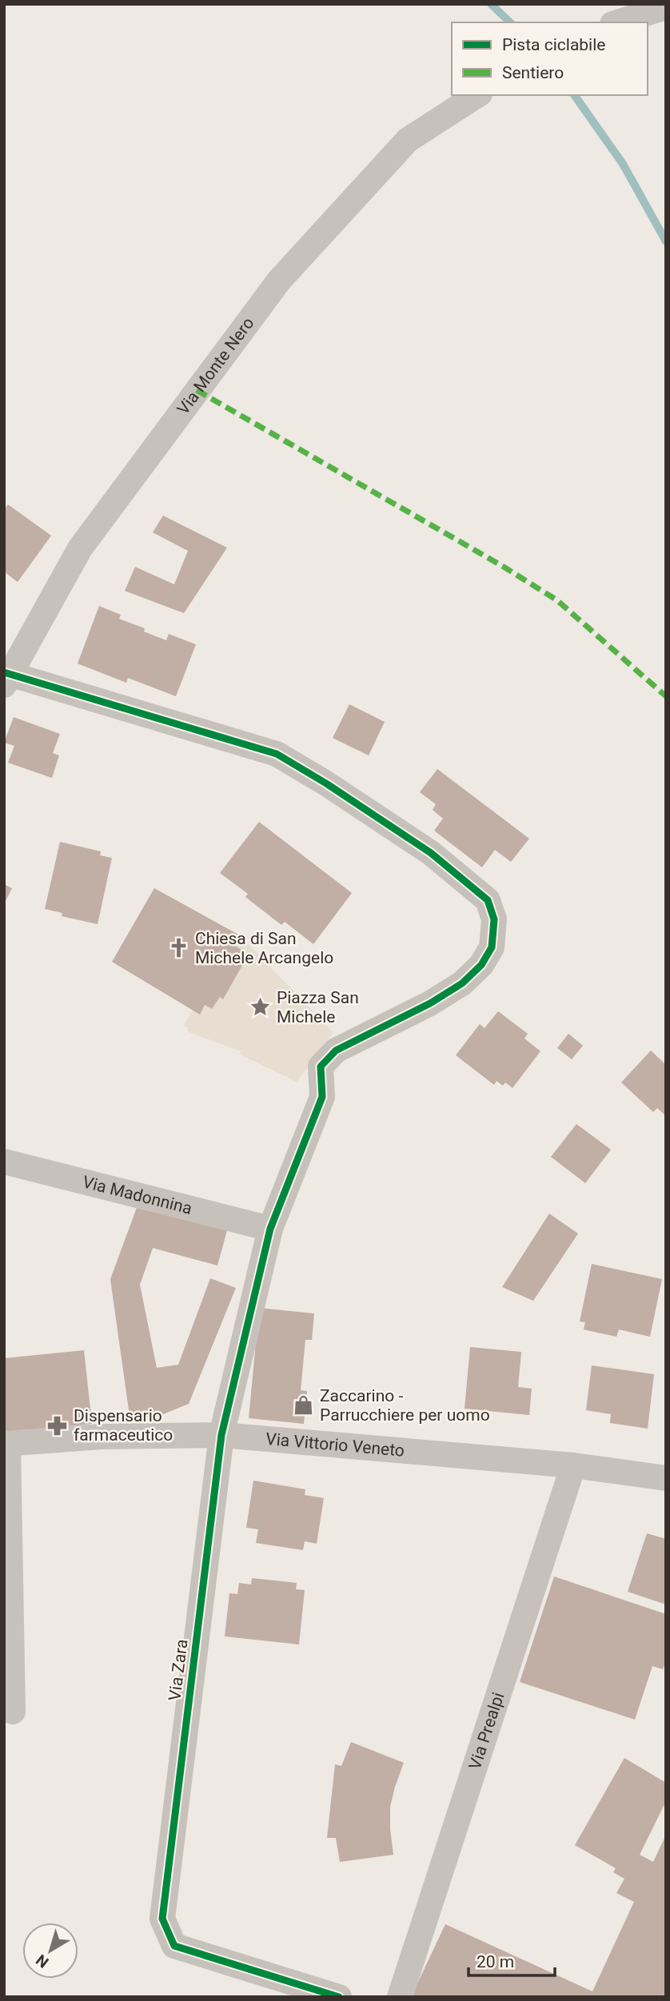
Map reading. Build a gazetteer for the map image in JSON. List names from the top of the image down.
{
  "streets": {
    "street": [
      "Via Monte Nero",
      "Via Madonnina",
      "Via Vittorio Veneto",
      "Via Zara",
      "Via Prealpi"
    ]
  },
  "crossings": [
    ["Via Monte Nero", "Via Zara"],
    ["Via Madonnina", "Via Zara"],
    ["Via Vittorio Veneto", "Via Zara"],
    ["Via Vittorio Veneto", "Via Prealpi"]
  ],
  "places": {
    "church": ["Chiesa di San Michele Arcangelo"],
    "place": ["Piazza San Michele"],
    "shop": ["Zaccarino - Parrucchiere per uomo"],
    "pharmacy": ["Dispensario farmaceutico"]
  },
  "legend": ["Pista ciclabile", "Sentiero"],
  "scale_bar": "20 m",
  "north": "bottom left"
}
